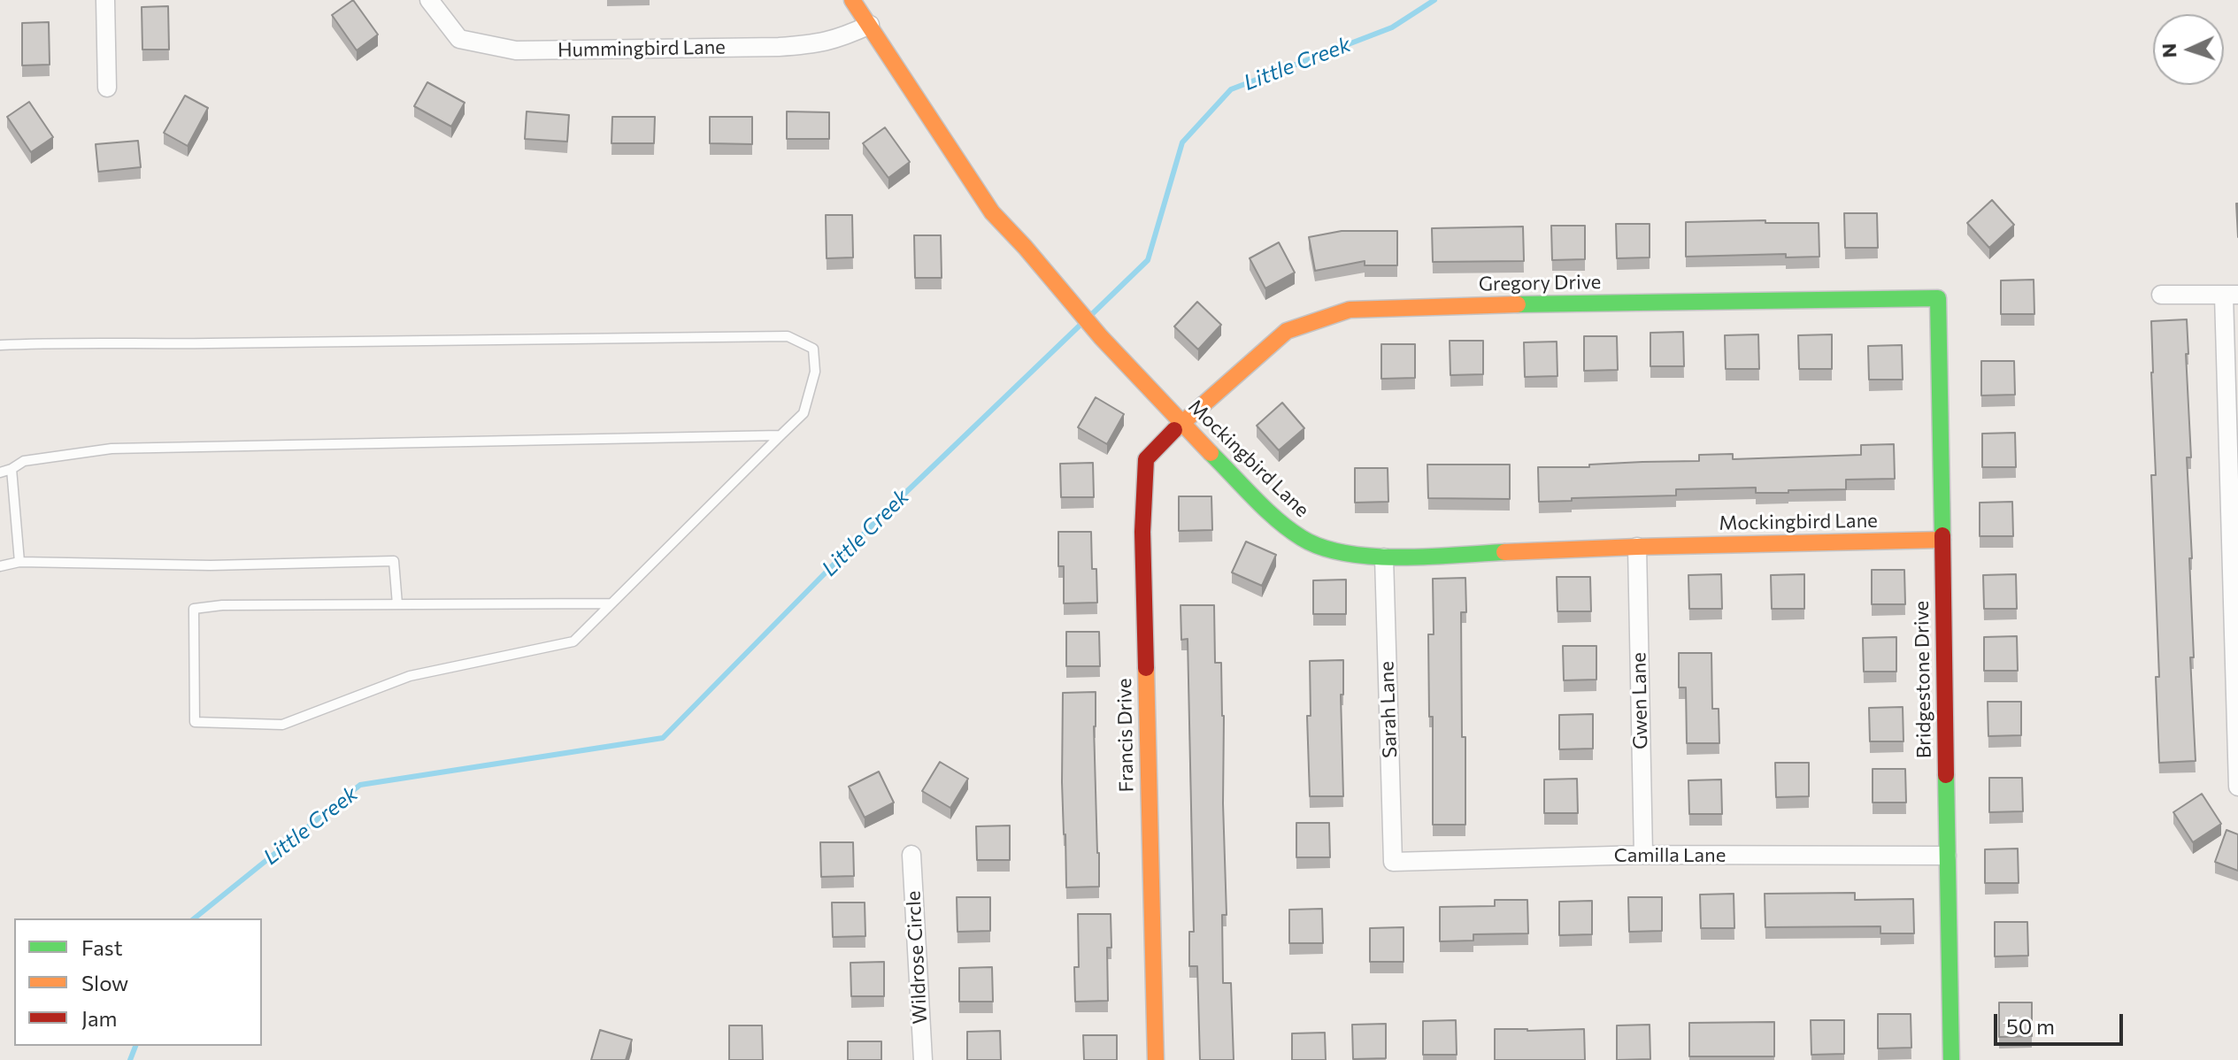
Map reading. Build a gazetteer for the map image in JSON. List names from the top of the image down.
{
  "streets": {
    "street": [
      "Hummingbird Lane",
      "Gregory Drive",
      "Mockingbird Lane",
      "Bridgestone Drive",
      "Gwen Lane",
      "Sarah Lane",
      "Francis Drive",
      "Camilla Lane",
      "Wildrose Circle"
    ]
  },
  "crossings": [
    ["Hummingbird Lane", "Mockingbird Lane"],
    ["Gregory Drive", "Mockingbird Lane"],
    ["Gregory Drive", "Bridgestone Drive"],
    ["Gregory Drive", "Francis Drive"],
    ["Mockingbird Lane", "Bridgestone Drive"],
    ["Mockingbird Lane", "Gwen Lane"],
    ["Mockingbird Lane", "Sarah Lane"],
    ["Mockingbird Lane", "Francis Drive"],
    ["Bridgestone Drive", "Camilla Lane"],
    ["Gwen Lane", "Camilla Lane"],
    ["Sarah Lane", "Camilla Lane"]
  ],
  "water": ["Little Creek"],
  "legend": ["Fast", "Slow", "Jam"],
  "scale_bar": "50 m",
  "north": "left"
}
